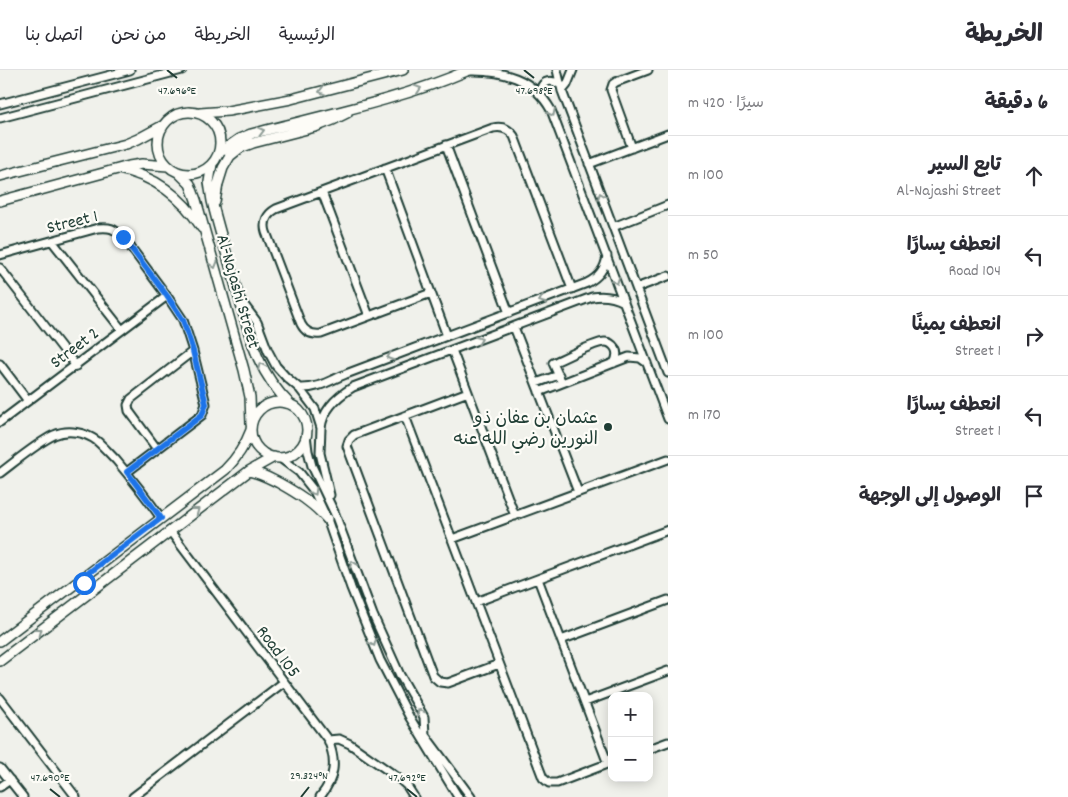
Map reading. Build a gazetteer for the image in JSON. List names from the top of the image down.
{
  "streets": {
    "main road": ["Al-Najashi Street"],
    "street": ["Street 1", "Street 2", "Road 105"]
  },
  "crossings": [
    ["Street 1", "Street 2"]
  ],
  "places": ["عثمان بن عفان ذو النورين رضي الله عنه"],
  "page": {
    "header": "الخريطة",
    "nav": [
      "الرئيسية",
      "الخريطة",
      "من نحن",
      "اتصل بنا"
    ],
    "heading": ["6 دقيقة", "سيرًا · 420 m"],
    "list": [
      ["تابع السير", "Al-Najashi Street", "100 m"],
      ["انعطف يسارًا", "Road 104", "50 m"],
      ["انعطف يمينًا", "Street 1", "100 m"],
      ["انعطف يسارًا", "Street 1", "170 m"],
      "الوصول إلى الوجهة"
    ],
    "map_buttons": ["+", "−"]
  },
  "coordinates": [
    "47.696°E",
    "47.698°E",
    "29.324°N",
    "47.690°E",
    "47.692°E"
  ]
}
